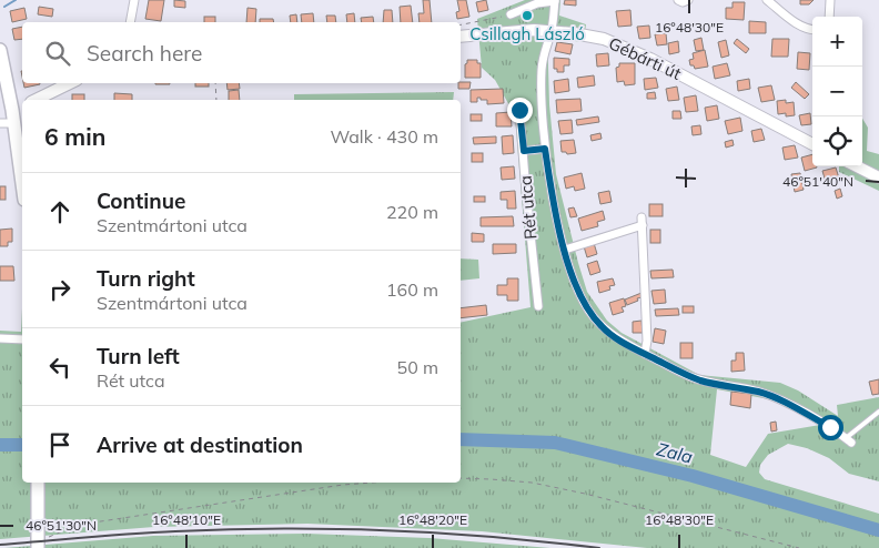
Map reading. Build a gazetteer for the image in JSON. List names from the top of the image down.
{
  "streets": {
    "main road": ["Gébárti út"],
    "street": ["Rét utca"]
  },
  "water": ["Zala"],
  "places": ["Csillagh László"],
  "page": {
    "map_buttons": ["+", "−"],
    "search": "Search here",
    "heading": ["6 min", "Walk · 430 m"],
    "list": [
      ["Continue", "Szentmártoni utca", "220 m"],
      ["Turn right", "Szentmártoni utca", "160 m"],
      ["Turn left", "Rét utca", "50 m"],
      "Arrive at destination"
    ]
  },
  "coordinates": [
    "16°48'30\"E",
    "46°51'40\"N",
    "16°48'10\"E",
    "16°48'20\"E",
    "46°51'30\"N"
  ]
}
